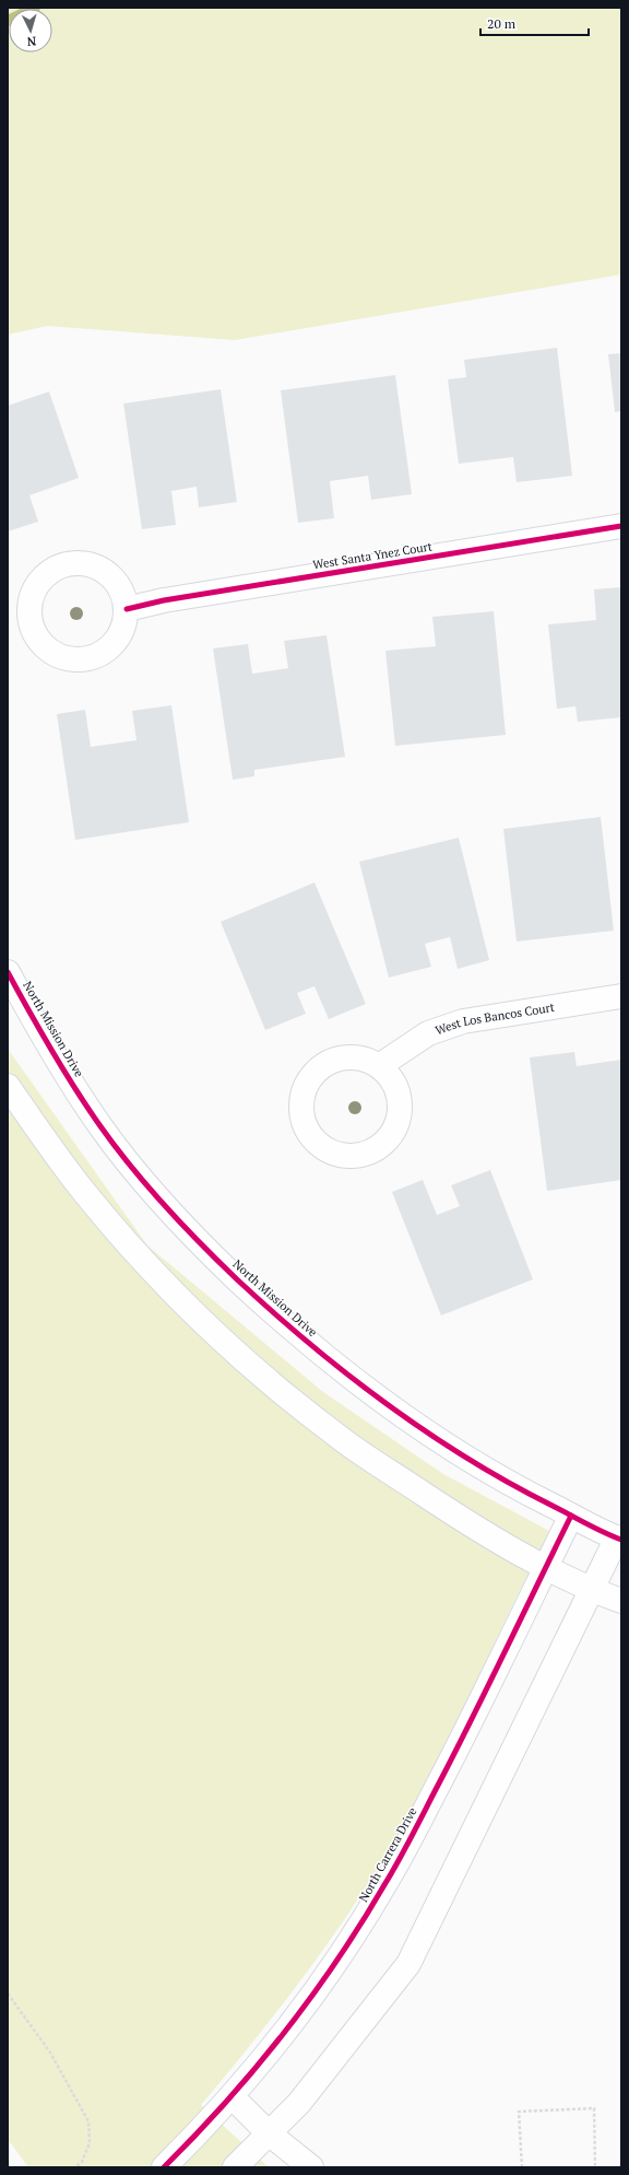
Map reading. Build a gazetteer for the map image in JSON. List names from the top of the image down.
{
  "streets": {
    "street": [
      "West Santa Ynez Court",
      "West Los Bancos Court",
      "North Mission Drive",
      "North Carrera Drive"
    ]
  },
  "crossings": [
    ["North Mission Drive", "North Carrera Drive"]
  ],
  "scale_bar": "20 m",
  "north": "bottom"
}
